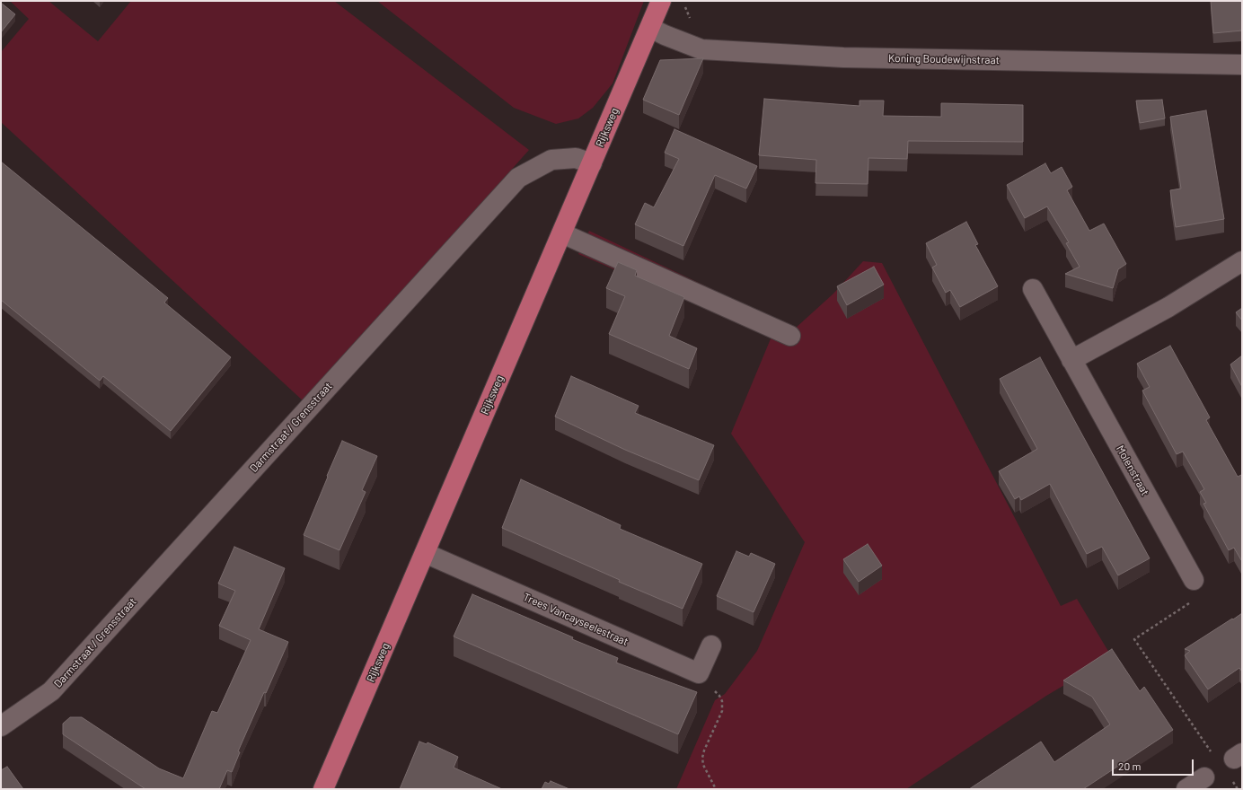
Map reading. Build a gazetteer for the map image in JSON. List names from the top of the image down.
{
  "streets": {
    "main road": ["Rijksweg"],
    "street": [
      "Koning Boudewijnstraat",
      "Darmstraat / Grensstraat",
      "Molenstraat",
      "Trees Vancayseelestraat"
    ]
  },
  "crossings": [
    ["Koning Boudewijnstraat", "Rijksweg"],
    ["Rijksweg", "Darmstraat / Grensstraat"],
    ["Rijksweg", "Trees Vancayseelestraat"]
  ],
  "scale_bar": "20 m"
}
